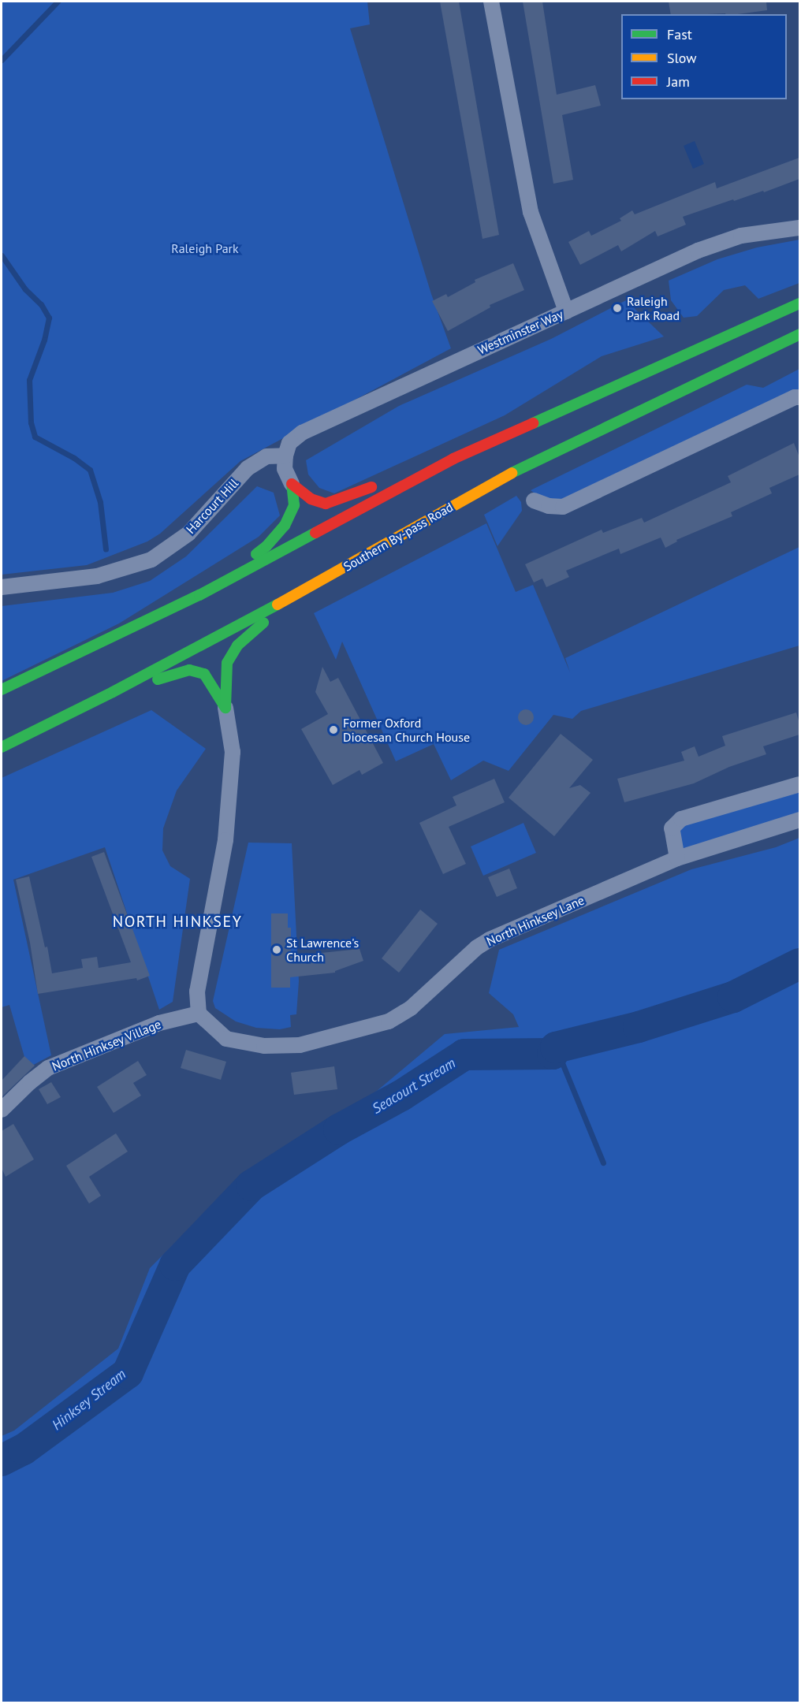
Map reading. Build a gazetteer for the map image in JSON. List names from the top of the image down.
{
  "streets": {
    "highway": ["Southern By-pass Road"],
    "street": [
      "Westminster Way",
      "Harcourt Hill",
      "North Hinksey Lane",
      "North Hinksey Village"
    ]
  },
  "crossings": [
    ["Westminster Way", "Harcourt Hill"],
    ["North Hinksey Lane", "North Hinksey Village"]
  ],
  "districts": ["NORTH HINKSEY"],
  "water": ["Seacourt Stream", "Hinksey Stream"],
  "parks": ["Raleigh Park"],
  "places": ["Raleigh Park Road", "Former Oxford Diocesan Church House", "St Lawrence's Church"],
  "legend": ["Fast", "Slow", "Jam"]
}
